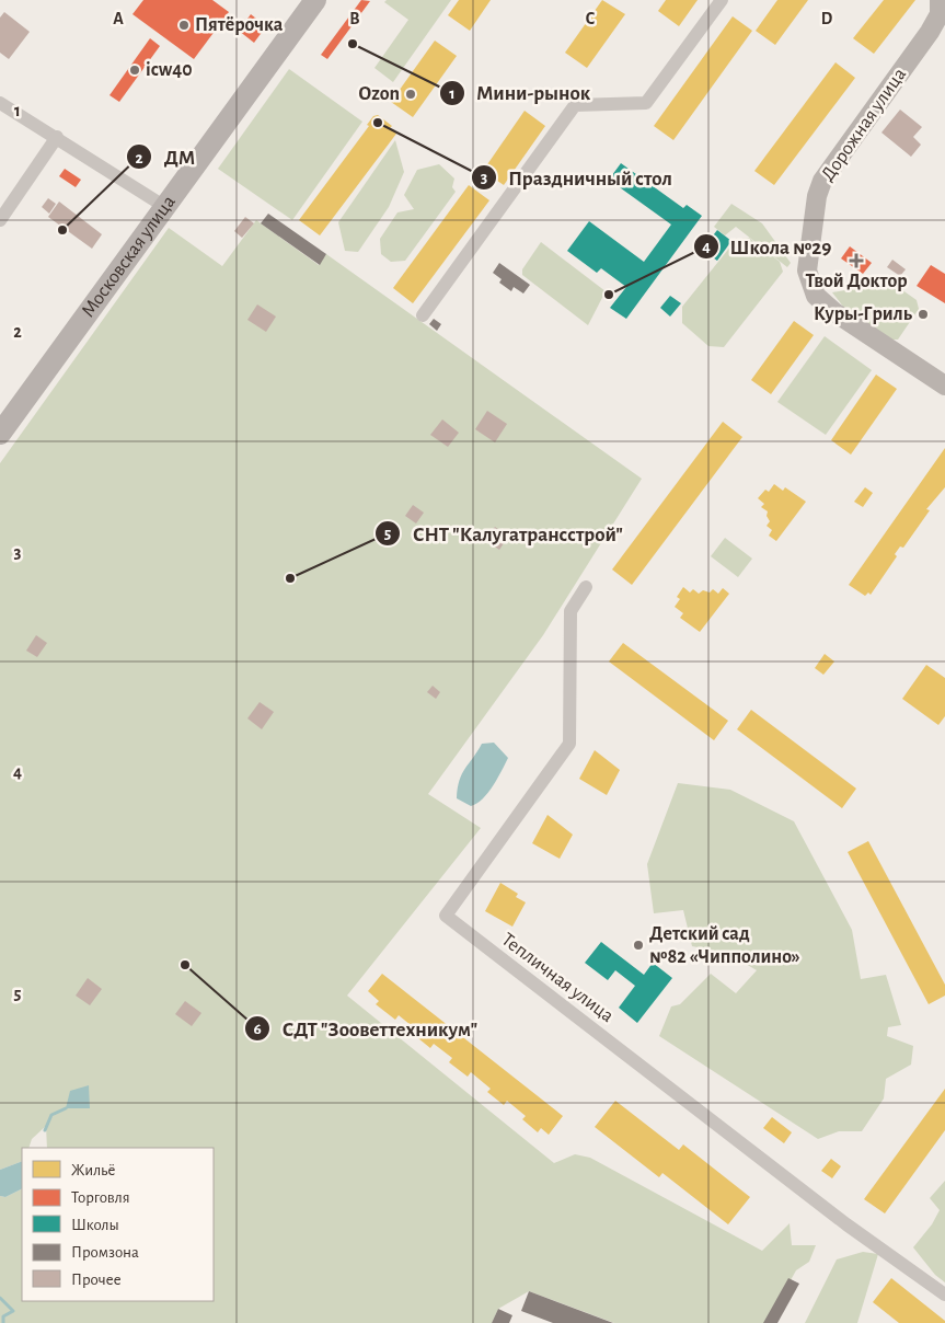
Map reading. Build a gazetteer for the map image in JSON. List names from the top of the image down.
{
  "streets": {
    "main road": ["Московская улица"],
    "street": ["Дорожная улица", "Тепличная улица"]
  },
  "places": {
    "other": [
      "Пятёрочка",
      "Мини-рынок",
      "icw40",
      "Ozon",
      "Праздничный стол",
      "ДМ",
      "Школа №29",
      "Куры-Гриль",
      "СНТ \"Калугатрансстрой\"",
      "Детский сад №82 «Чипполино»",
      "СДТ \"Зооветтехникум\""
    ],
    "health": ["Твой Доктор"]
  },
  "legend": [
    "Жильё",
    "Торговля",
    "Школы",
    "Промзона",
    "Прочее"
  ],
  "grid": {
    "columns": [
      "A",
      "B",
      "C",
      "D"
    ],
    "rows": [
      "1",
      "2",
      "3",
      "4",
      "5"
    ]
  }
}
